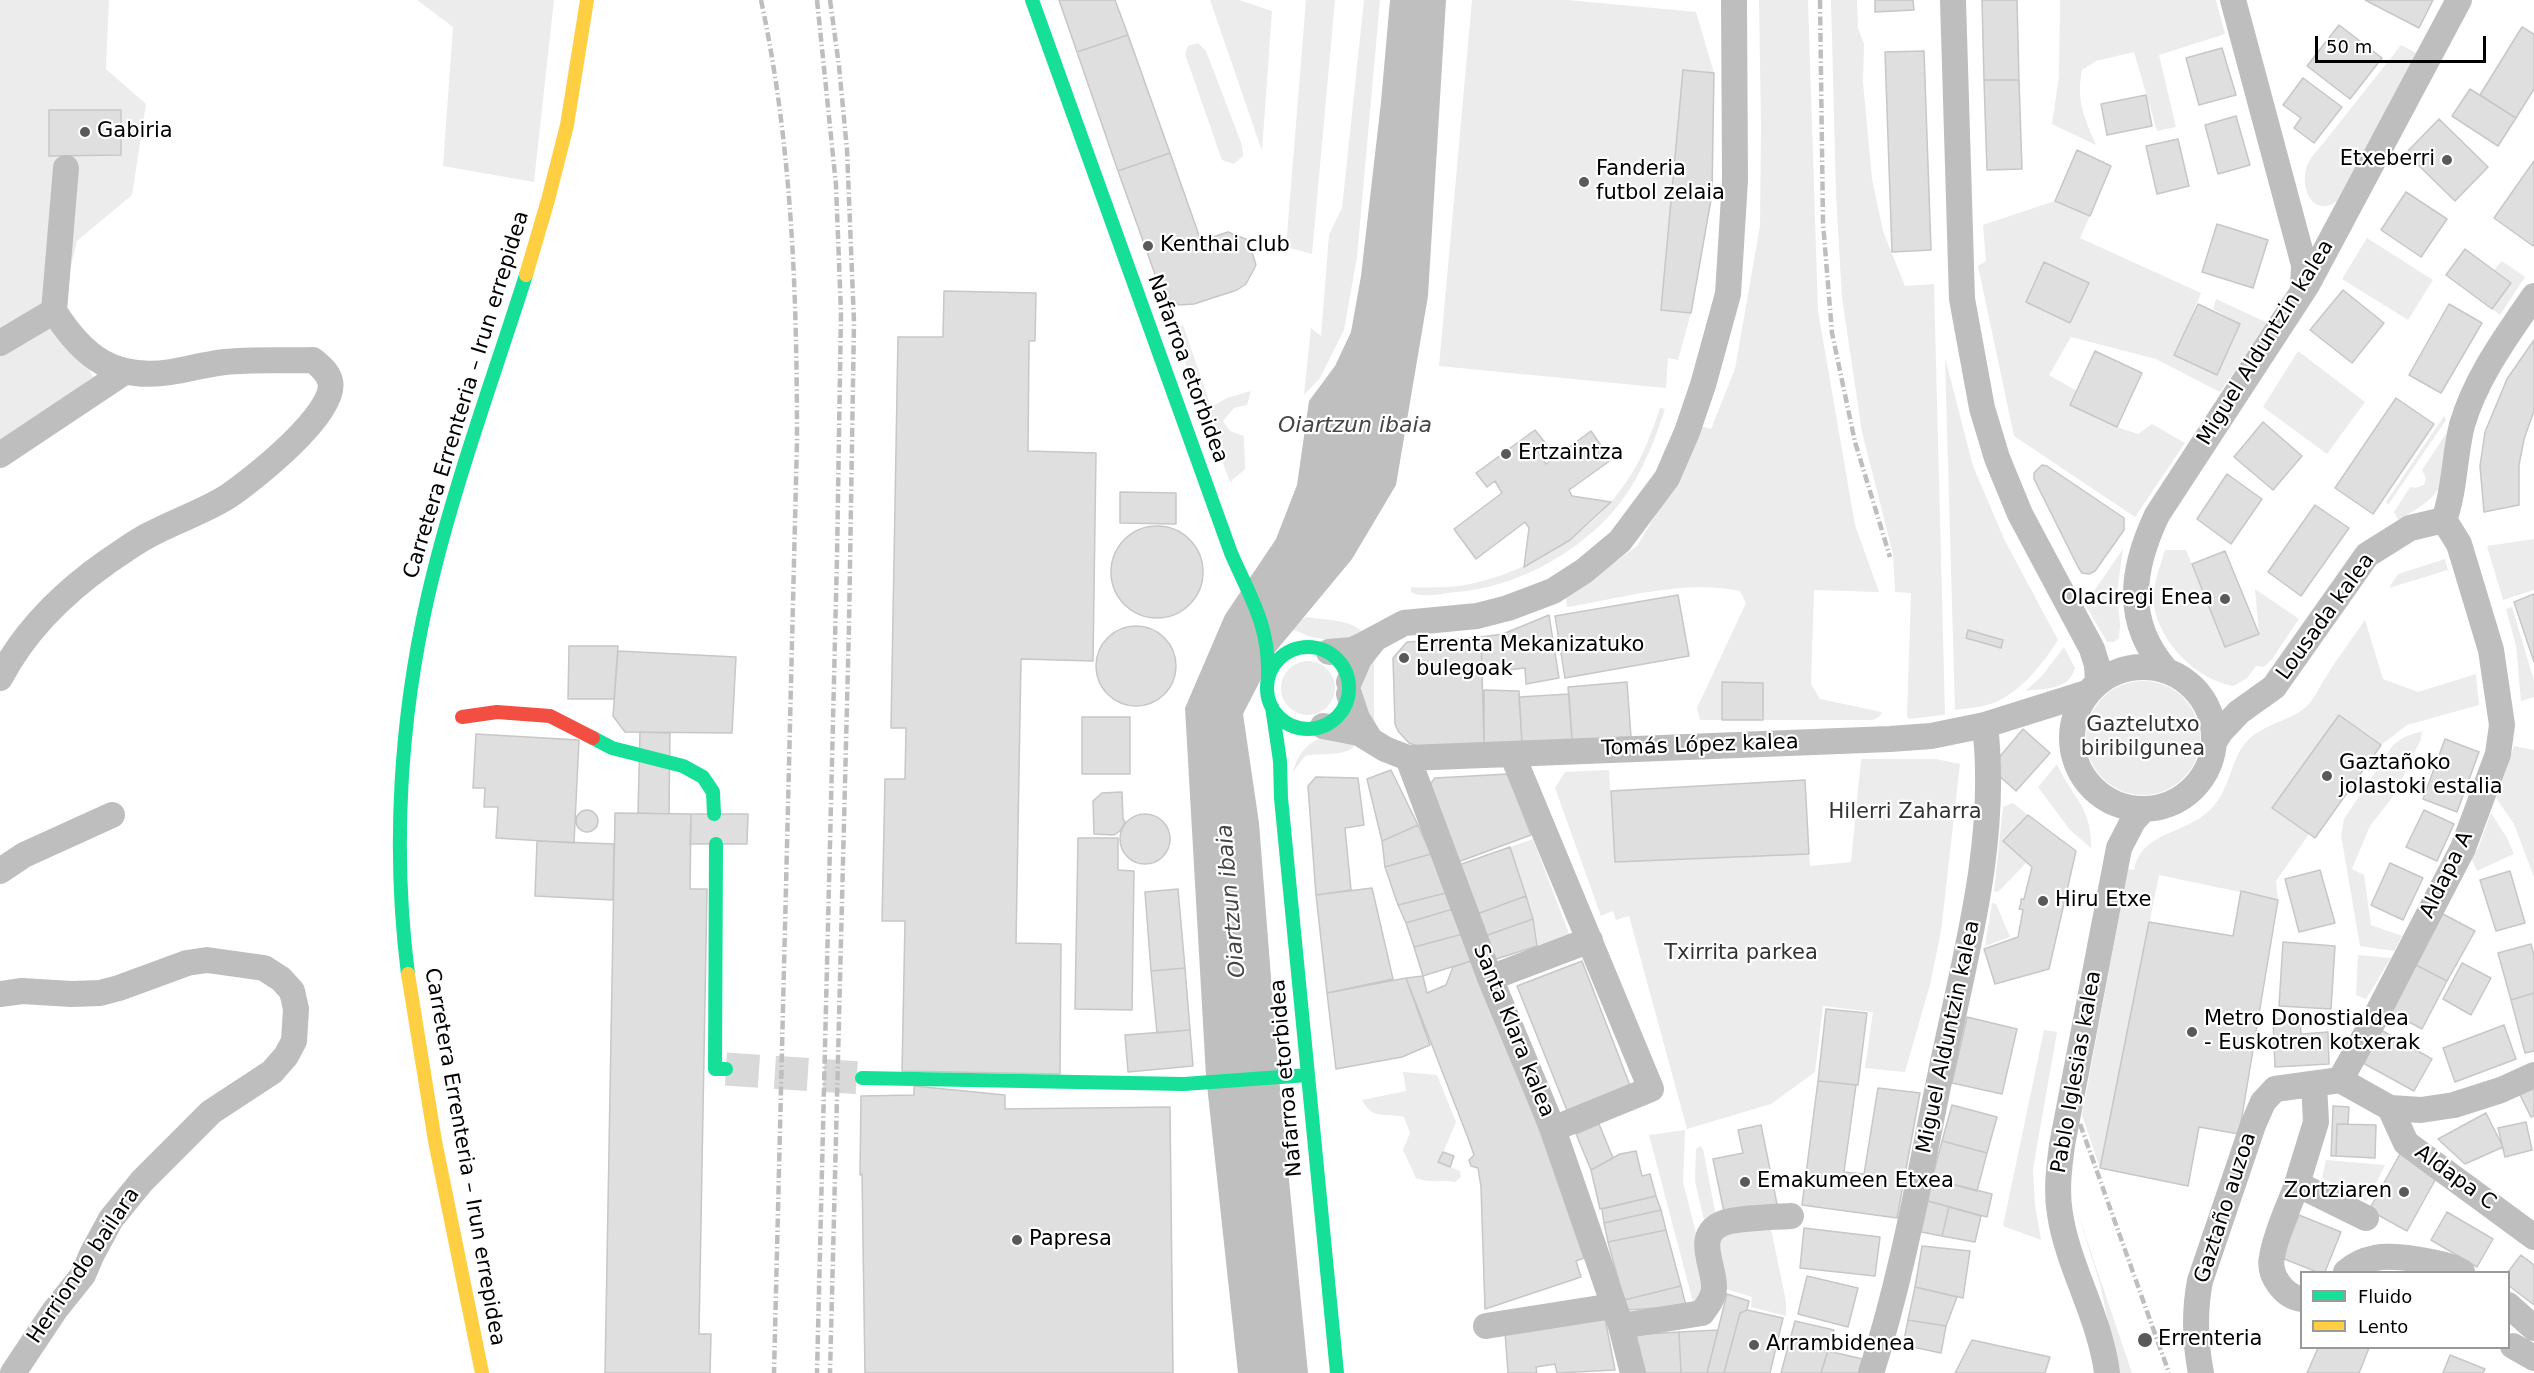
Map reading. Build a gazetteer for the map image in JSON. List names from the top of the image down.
{
  "streets": {
    "main road": ["Nafarroa etorbidea", "Carretera Errenteria – Irun errepidea"],
    "street": [
      "Miguel Alduntzin kalea",
      "Lousada kalea",
      "Tomás López kalea",
      "Aldapa A",
      "Santa Klara kalea",
      "Pablo Iglesias kalea",
      "Aldapa C",
      "Gaztaño auzoa",
      "Herriondo bailara"
    ]
  },
  "crossings": [
    ["Miguel Alduntzin kalea", "Lousada kalea"],
    ["Miguel Alduntzin kalea", "Tomás López kalea"],
    ["Miguel Alduntzin kalea", "Pablo Iglesias kalea"],
    ["Nafarroa etorbidea", "Tomás López kalea"],
    ["Lousada kalea", "Tomás López kalea"],
    ["Lousada kalea", "Aldapa A"],
    ["Lousada kalea", "Pablo Iglesias kalea"],
    ["Tomás López kalea", "Santa Klara kalea"],
    ["Tomás López kalea", "Pablo Iglesias kalea"],
    ["Aldapa A", "Gaztaño auzoa"]
  ],
  "water": ["Oiartzun ibaia"],
  "parks": ["Gaztelutxo biribilgunea", "Hilerri Zaharra", "Txirrita parkea"],
  "places": [
    "Gabiria",
    "Etxeberri",
    "Fanderia futbol zelaia",
    "Kenthai club",
    "Ertzaintza",
    "Olaciregi Enea",
    "Errenta Mekanizatuko bulegoak",
    "Gaztañoko jolastoki estalia",
    "Hiru Etxe",
    "Metro Donostialdea - Euskotren kotxerak",
    "Emakumeen Etxea",
    "Zortziaren",
    "Papresa",
    "Errenteria",
    "Arrambidenea"
  ],
  "legend": ["Fluido", "Lento"],
  "scale_bar": "50 m"
}
